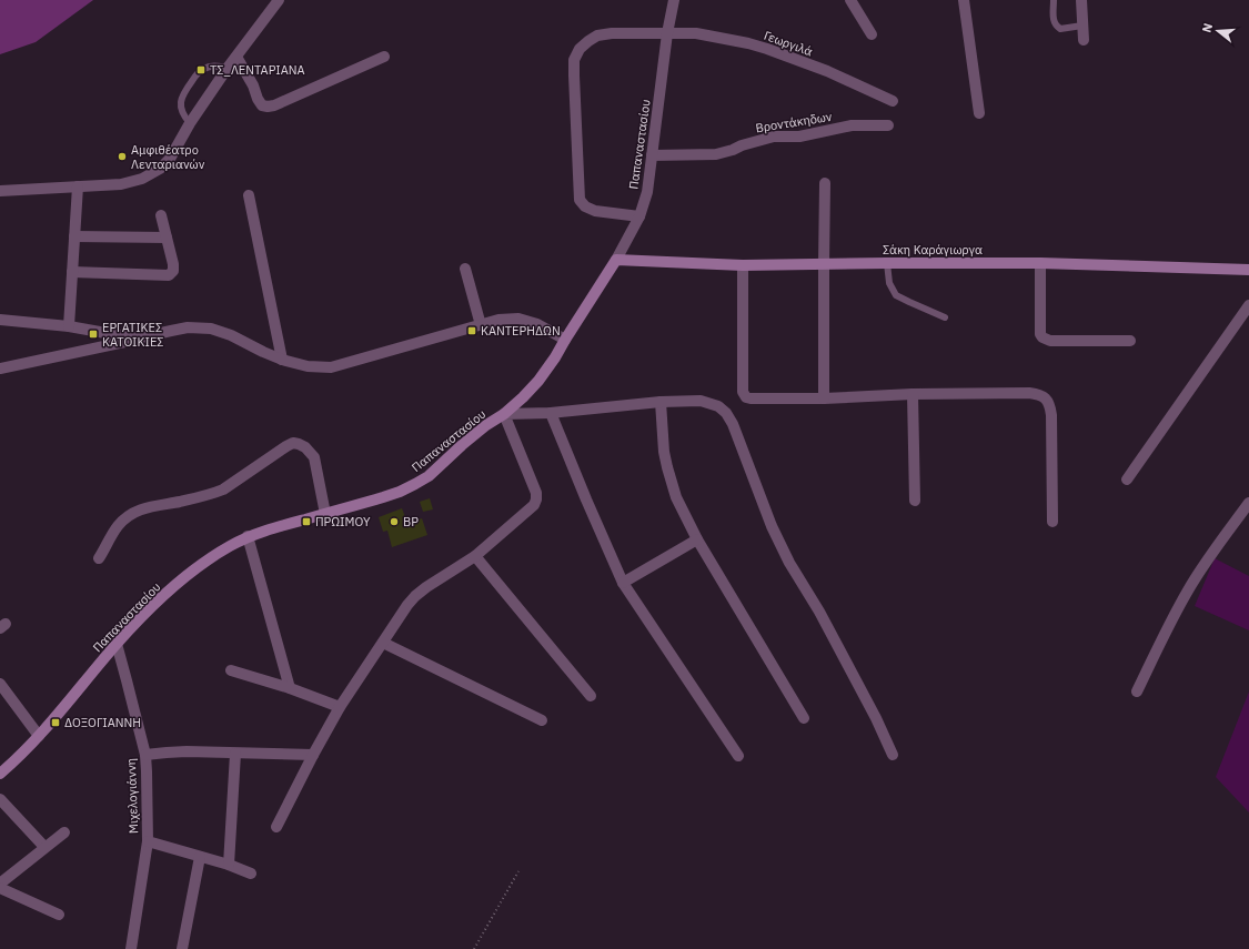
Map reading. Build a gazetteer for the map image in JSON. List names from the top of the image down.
{
  "streets": {
    "street": [
      "Γεωργιλά",
      "Βροντάκηδων",
      "Παπαναστασίου",
      "Σάκη Καράγιωργα",
      "Μιχελογιάννη"
    ]
  },
  "crossings": [
    ["Γεωργιλά", "Παπαναστασίου"],
    ["Βροντάκηδων", "Παπαναστασίου"],
    ["Παπαναστασίου", "Σάκη Καράγιωργα"],
    ["Παπαναστασίου", "Μιχελογιάννη"]
  ],
  "places": {
    "transit": [
      "ΤΣ_ΛΕΝΤΑΡΙΑΝΑ",
      "ΚΑΝΤΕΡΗΔΩΝ",
      "ΕΡΓΑΤΙΚΕΣ ΚΑΤΟΙΚΙΕΣ",
      "ΠΡΩΙΜΟΥ",
      "ΔΟΞΟΓΙΑΝΝΗ"
    ],
    "other": ["Αμφιθέατρο Λενταριανών", "BP"]
  },
  "north": "left"
}
